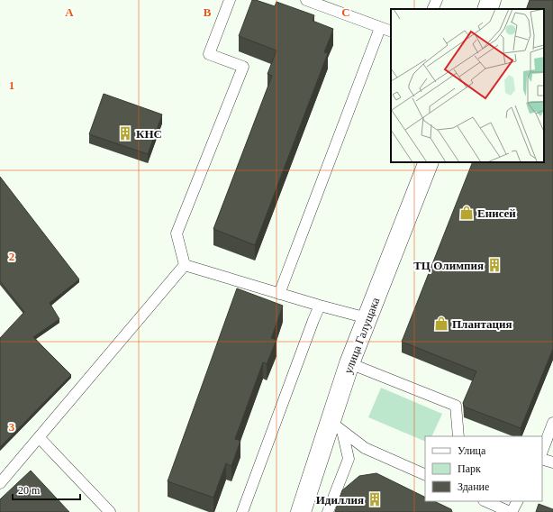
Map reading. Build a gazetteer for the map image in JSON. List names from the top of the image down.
{
  "streets": {
    "street": ["улица Галущака"]
  },
  "places": {
    "building": ["КНС", "ТЦ Олимпия", "Идиллия"],
    "shop": ["Енисей", "Плантация"]
  },
  "legend": ["Улица", "Парк", "Здание"],
  "scale_bar": "20 m",
  "grid": {
    "columns": ["A", "B", "C"],
    "rows": ["1", "2", "3"]
  }
}
